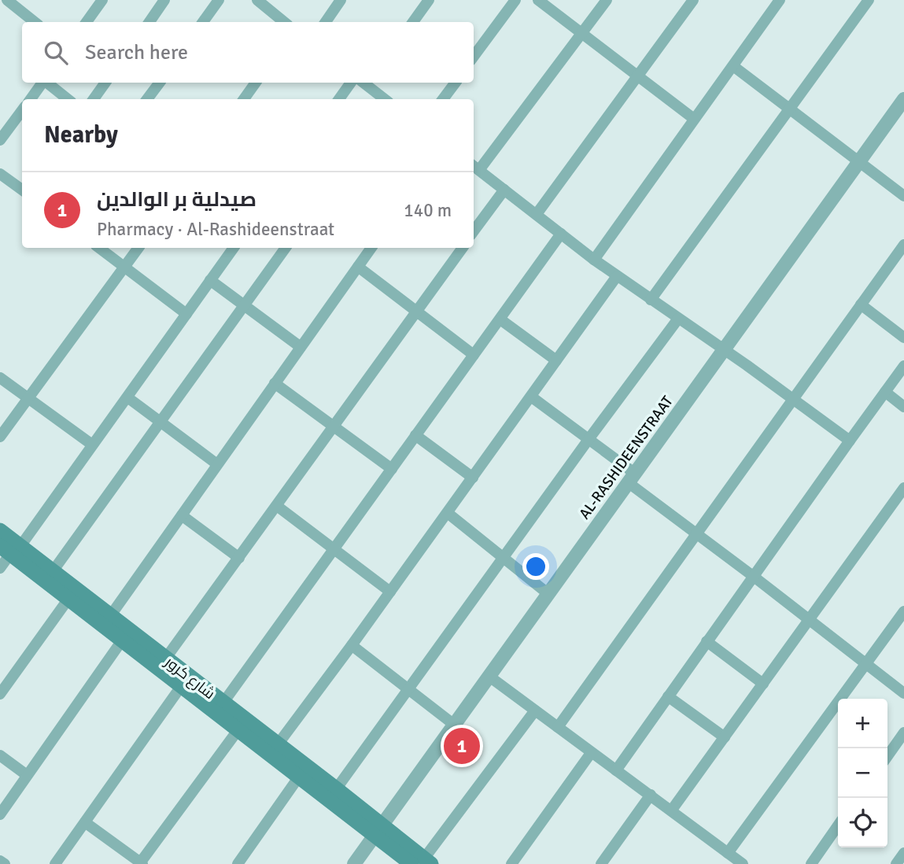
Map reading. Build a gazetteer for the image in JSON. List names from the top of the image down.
{
  "streets": {
    "main road": ["شارع كرور"],
    "street": ["AL-RASHIDEENSTRAAT"]
  },
  "crossings": [
    ["AL-RASHIDEENSTRAAT", "شارع كرور"]
  ],
  "page": {
    "search": "Search here",
    "heading": "Nearby",
    "list": [
      {
        "mark": "1",
        "name": "صيدلية بر الوالدين",
        "note": "Pharmacy · Al-Rashideenstraat",
        "value": "140 m"
      }
    ],
    "map_buttons": ["+", "−"],
    "pins": "1"
  }
}
